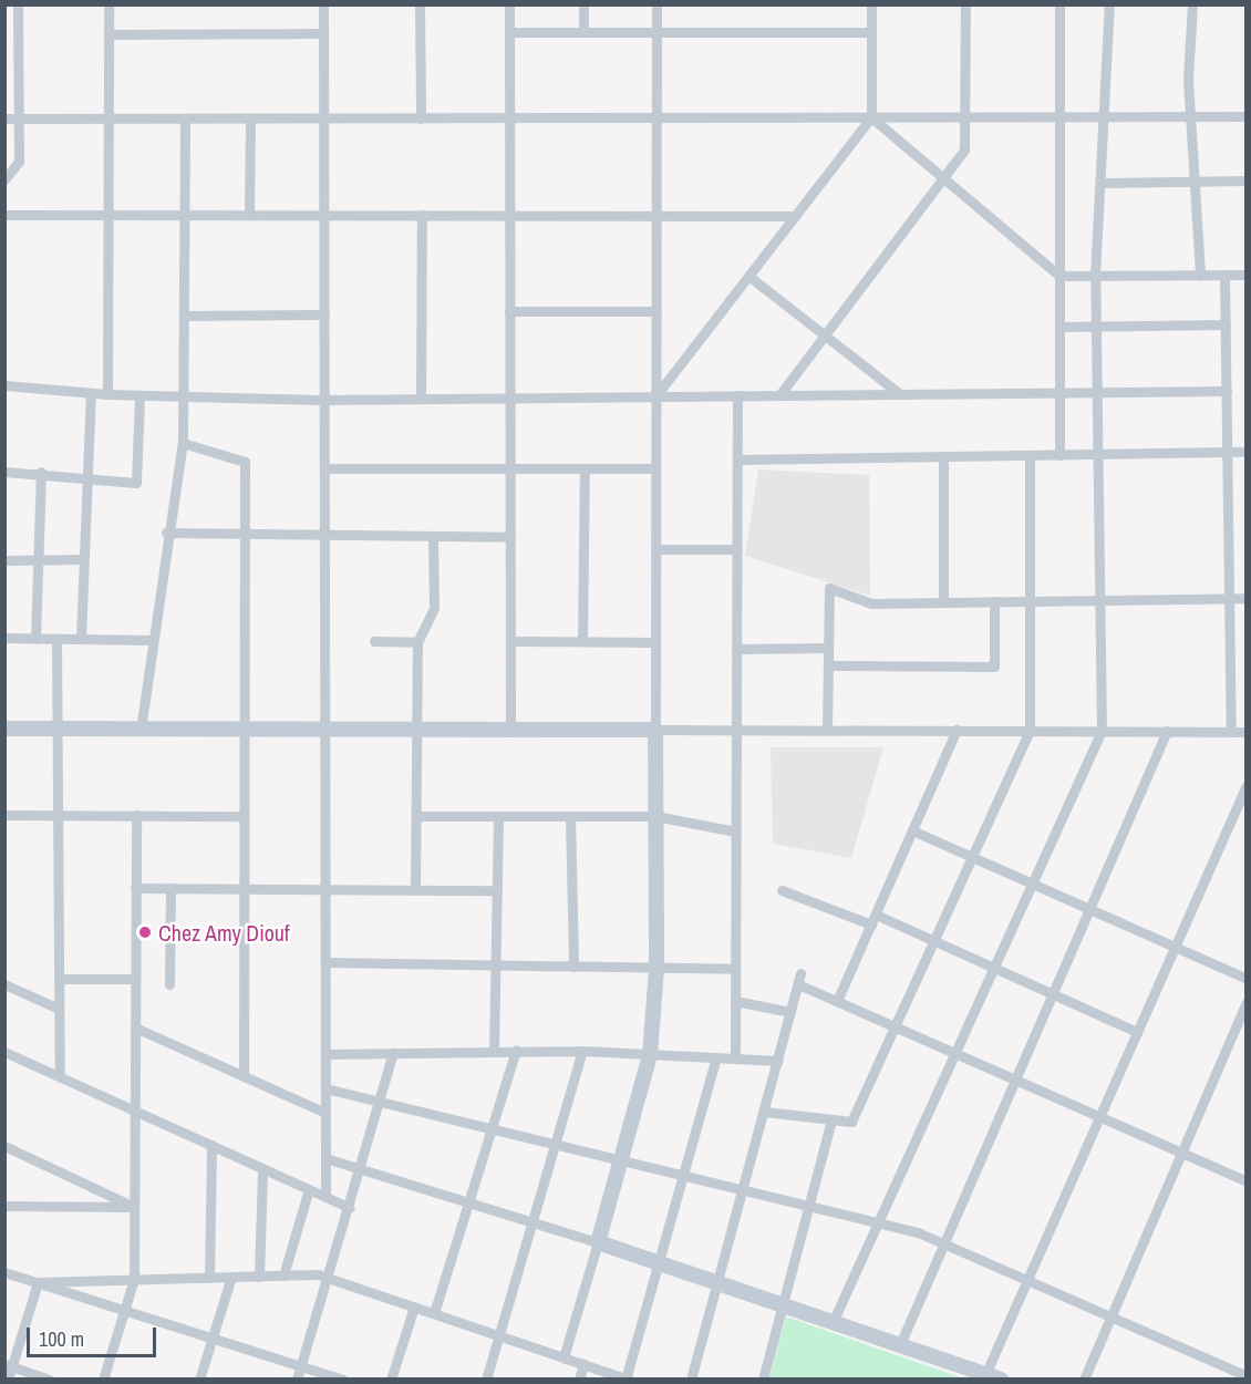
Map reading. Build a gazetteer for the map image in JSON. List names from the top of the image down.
{
  "places": ["Chez Amy Diouf"],
  "scale_bar": "100 m"
}
